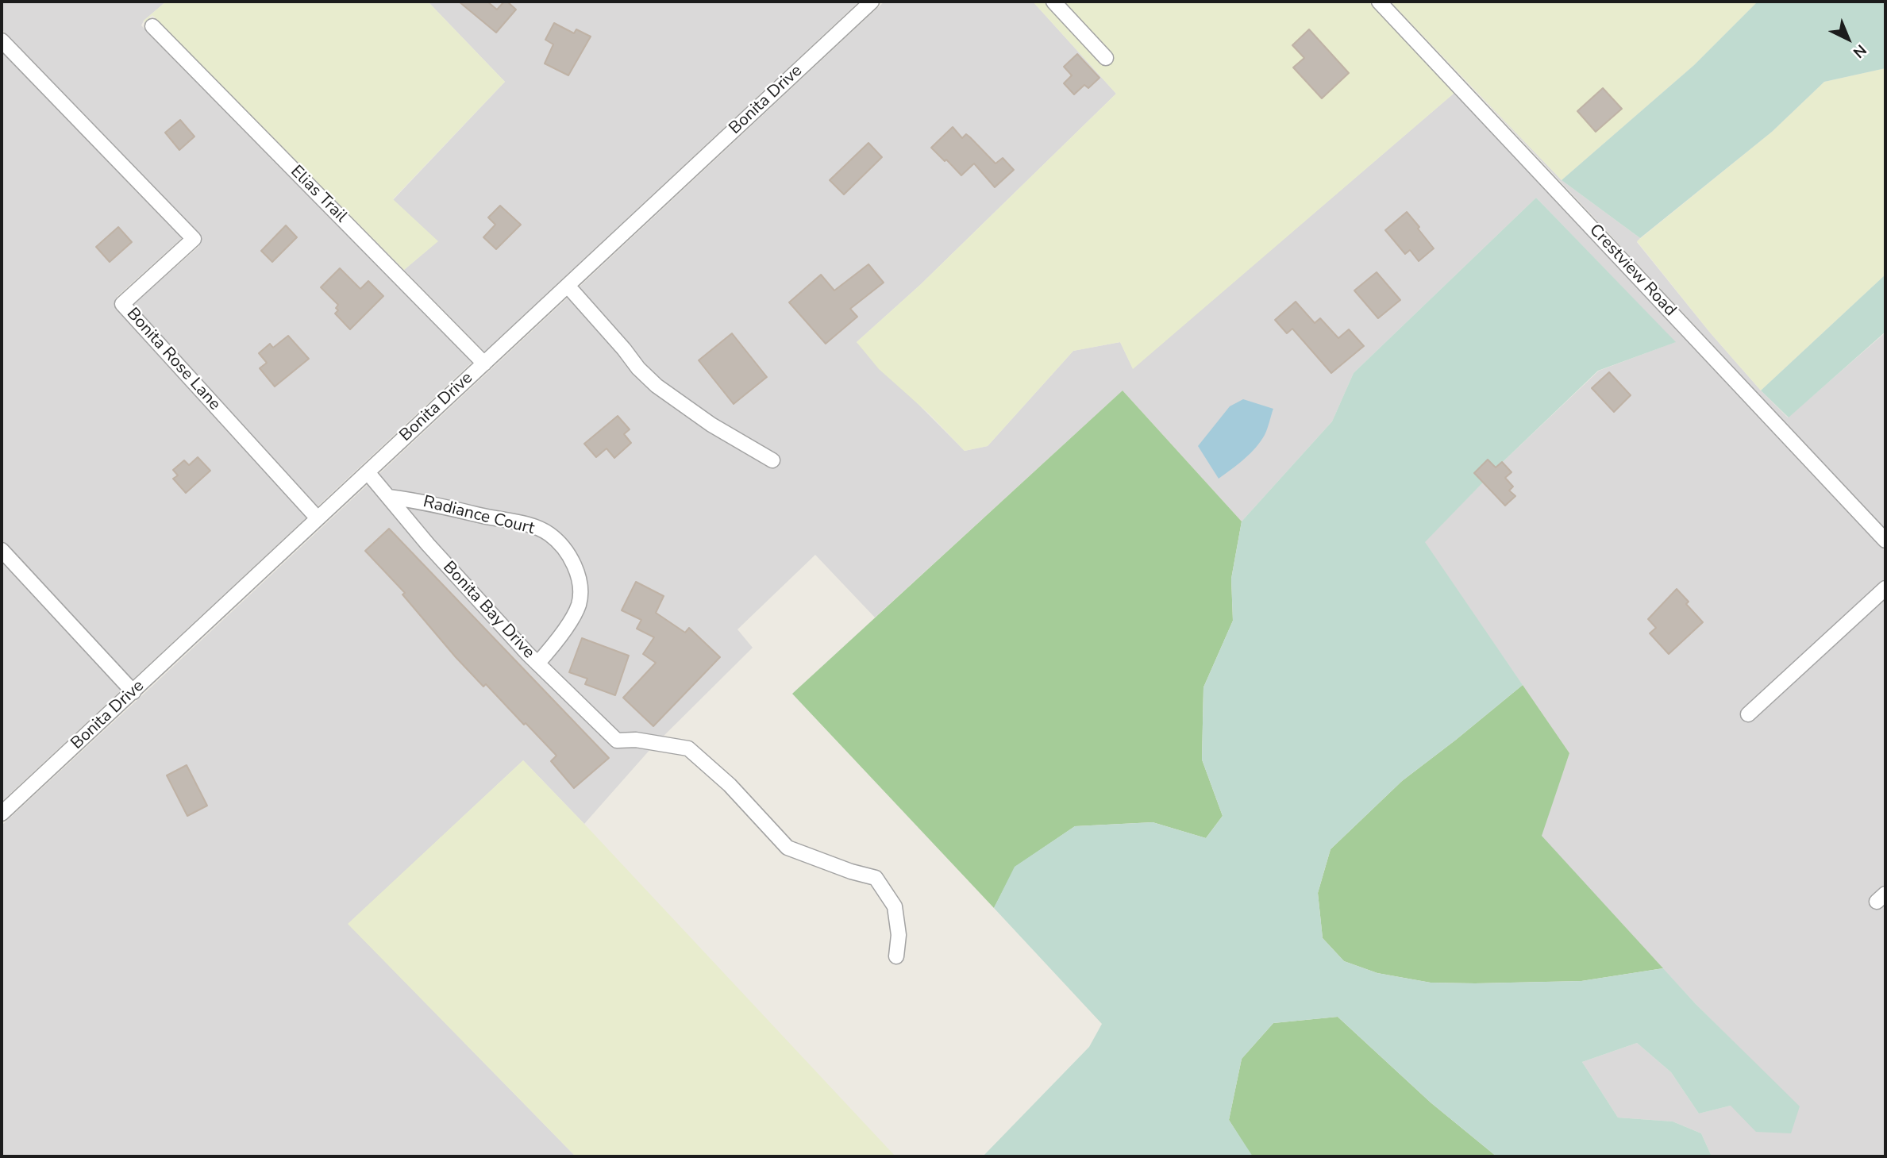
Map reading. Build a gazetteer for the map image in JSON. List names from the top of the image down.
{
  "streets": {
    "street": [
      "Bonita Drive",
      "Elias Trail",
      "Crestview Road",
      "Bonita Rose Lane",
      "Radiance Court",
      "Bonita Bay Drive"
    ]
  },
  "crossings": [
    ["Bonita Drive", "Elias Trail"],
    ["Bonita Drive", "Bonita Rose Lane"],
    ["Bonita Drive", "Bonita Bay Drive"],
    ["Radiance Court", "Bonita Bay Drive"]
  ],
  "north": "bottom right"
}
